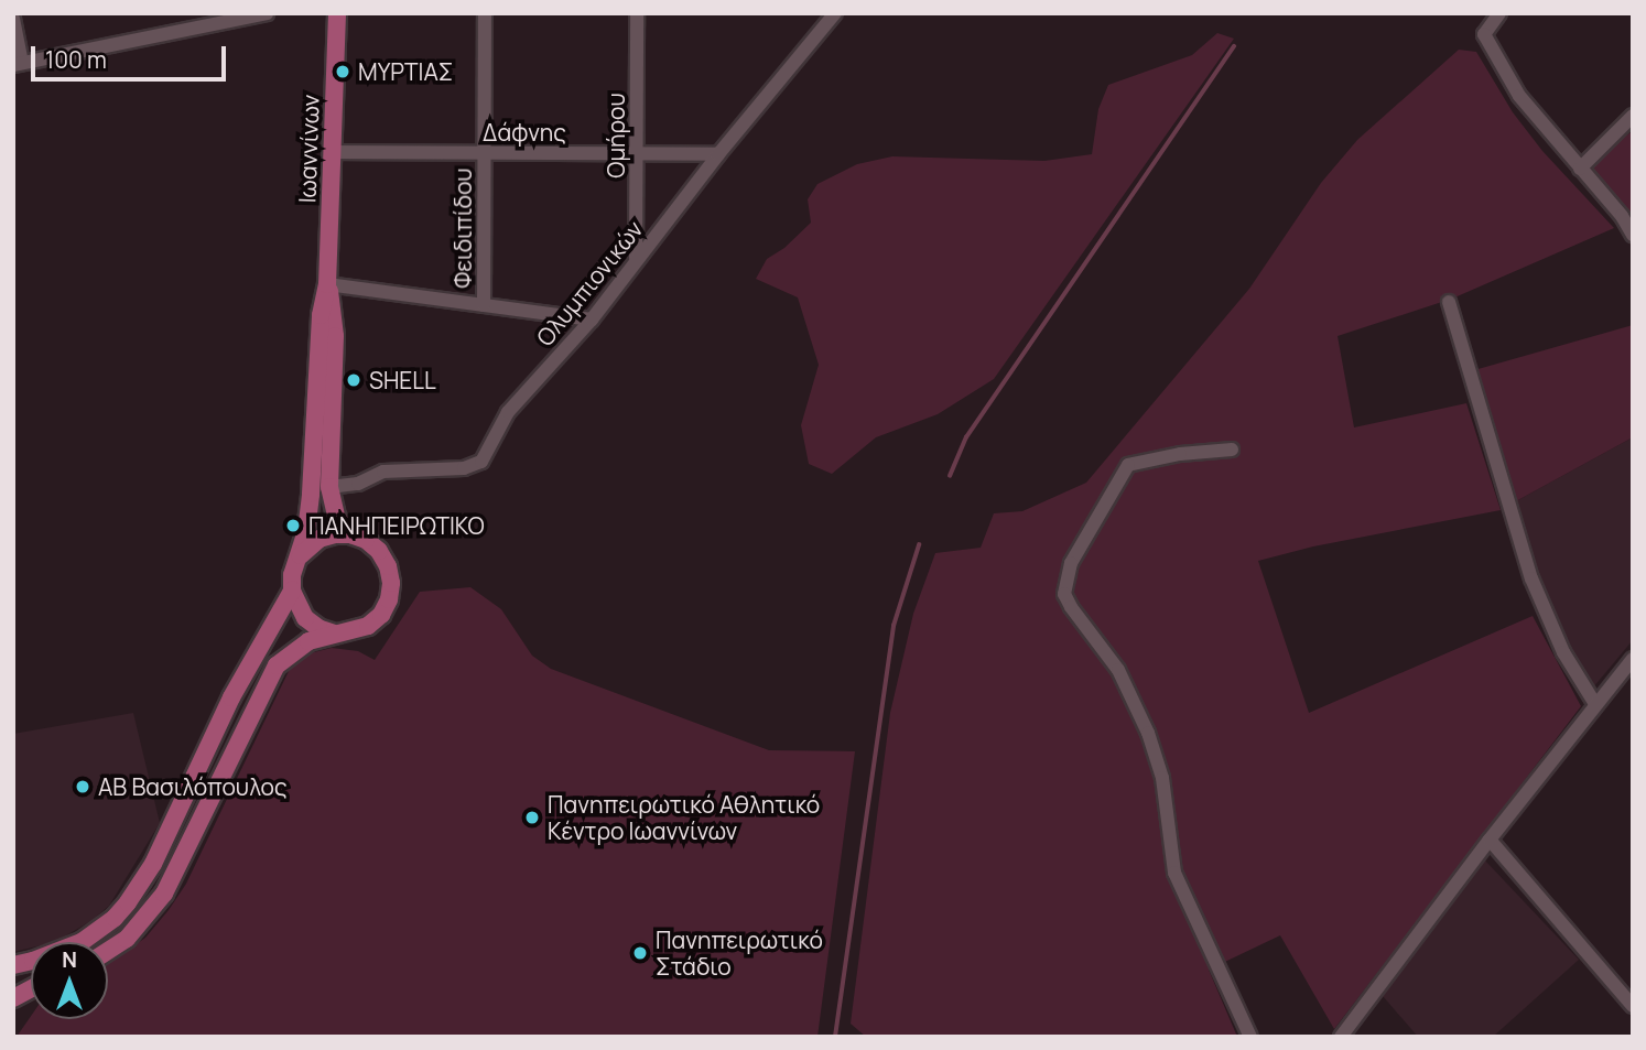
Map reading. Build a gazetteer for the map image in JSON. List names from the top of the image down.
{
  "streets": {
    "main road": ["Ιωαννίνων"],
    "street": [
      "Δάφνης",
      "Ομήρου",
      "Φειδιπίδου",
      "Ολυμπιονικών"
    ]
  },
  "crossings": [
    ["Δάφνης", "Ομήρου"],
    ["Δάφνης", "Ιωαννίνων"],
    ["Δάφνης", "Φειδιπίδου"],
    ["Δάφνης", "Ολυμπιονικών"],
    ["Ομήρου", "Ολυμπιονικών"]
  ],
  "places": [
    "ΜΥΡΤΙΑΣ",
    "SHELL",
    "ΠΑΝΗΠΕΙΡΩΤΙΚΟ",
    "ΑΒ Βασιλόπουλος",
    "Πανηπειρωτικό Αθλητικό Κέντρο Ιωαννίνων",
    "Πανηπειρωτικό Στάδιο"
  ],
  "scale_bar": "100 m",
  "north": "top"
}
